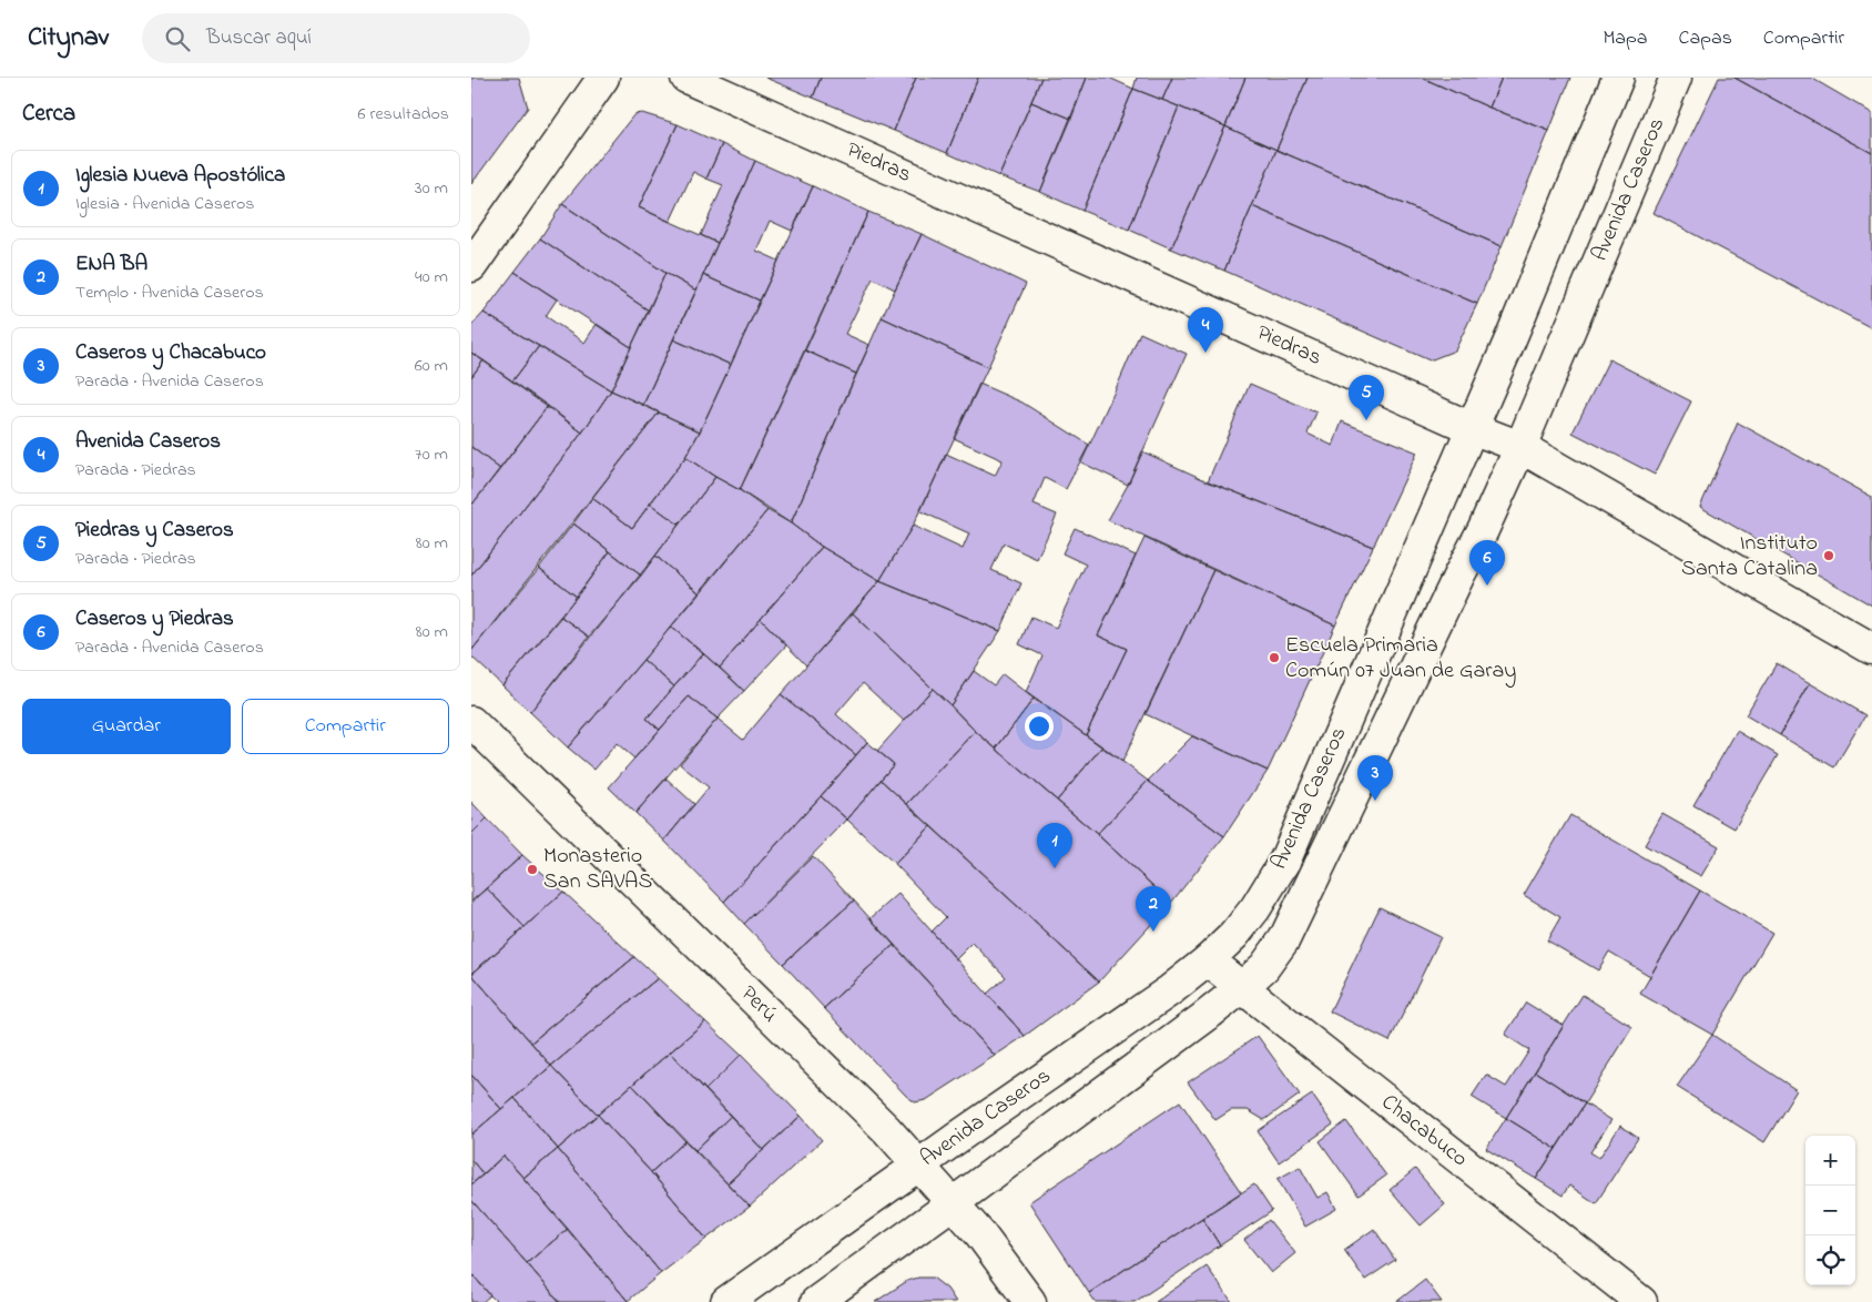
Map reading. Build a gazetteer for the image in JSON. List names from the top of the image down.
{
  "streets": {
    "main road": [
      "Piedras",
      "Avenida Caseros",
      "Perú",
      "Chacabuco"
    ]
  },
  "crossings": [
    ["Piedras", "Avenida Caseros"],
    ["Avenida Caseros", "Perú"],
    ["Avenida Caseros", "Chacabuco"]
  ],
  "places": ["Instituto Santa Catalina", "Escuela Primaria Común 07 Juan de Garay", "Monasterio San SAVAS"],
  "page": {
    "header": "Citynav",
    "search": "Buscar aquí",
    "nav": ["Mapa", "Capas", "Compartir"],
    "heading": ["Cerca", "6 resultados"],
    "list": [
      {
        "mark": "1",
        "name": "Iglesia Nueva Apostólica",
        "note": "Iglesia · Avenida Caseros",
        "value": "30 m"
      },
      {
        "mark": "2",
        "name": "ENA BA",
        "note": "Templo · Avenida Caseros",
        "value": "40 m"
      },
      {
        "mark": "3",
        "name": "Caseros y Chacabuco",
        "note": "Parada · Avenida Caseros",
        "value": "60 m"
      },
      {
        "mark": "4",
        "name": "Avenida Caseros",
        "note": "Parada · Piedras",
        "value": "70 m"
      },
      {
        "mark": "5",
        "name": "Piedras y Caseros",
        "note": "Parada · Piedras",
        "value": "80 m"
      },
      {
        "mark": "6",
        "name": "Caseros y Piedras",
        "note": "Parada · Avenida Caseros",
        "value": "80 m"
      }
    ],
    "pins": [
      "4",
      "5",
      "6",
      "3",
      "1",
      "2"
    ],
    "buttons": ["Guardar", "Compartir"],
    "map_buttons": ["+", "−"]
  }
}
